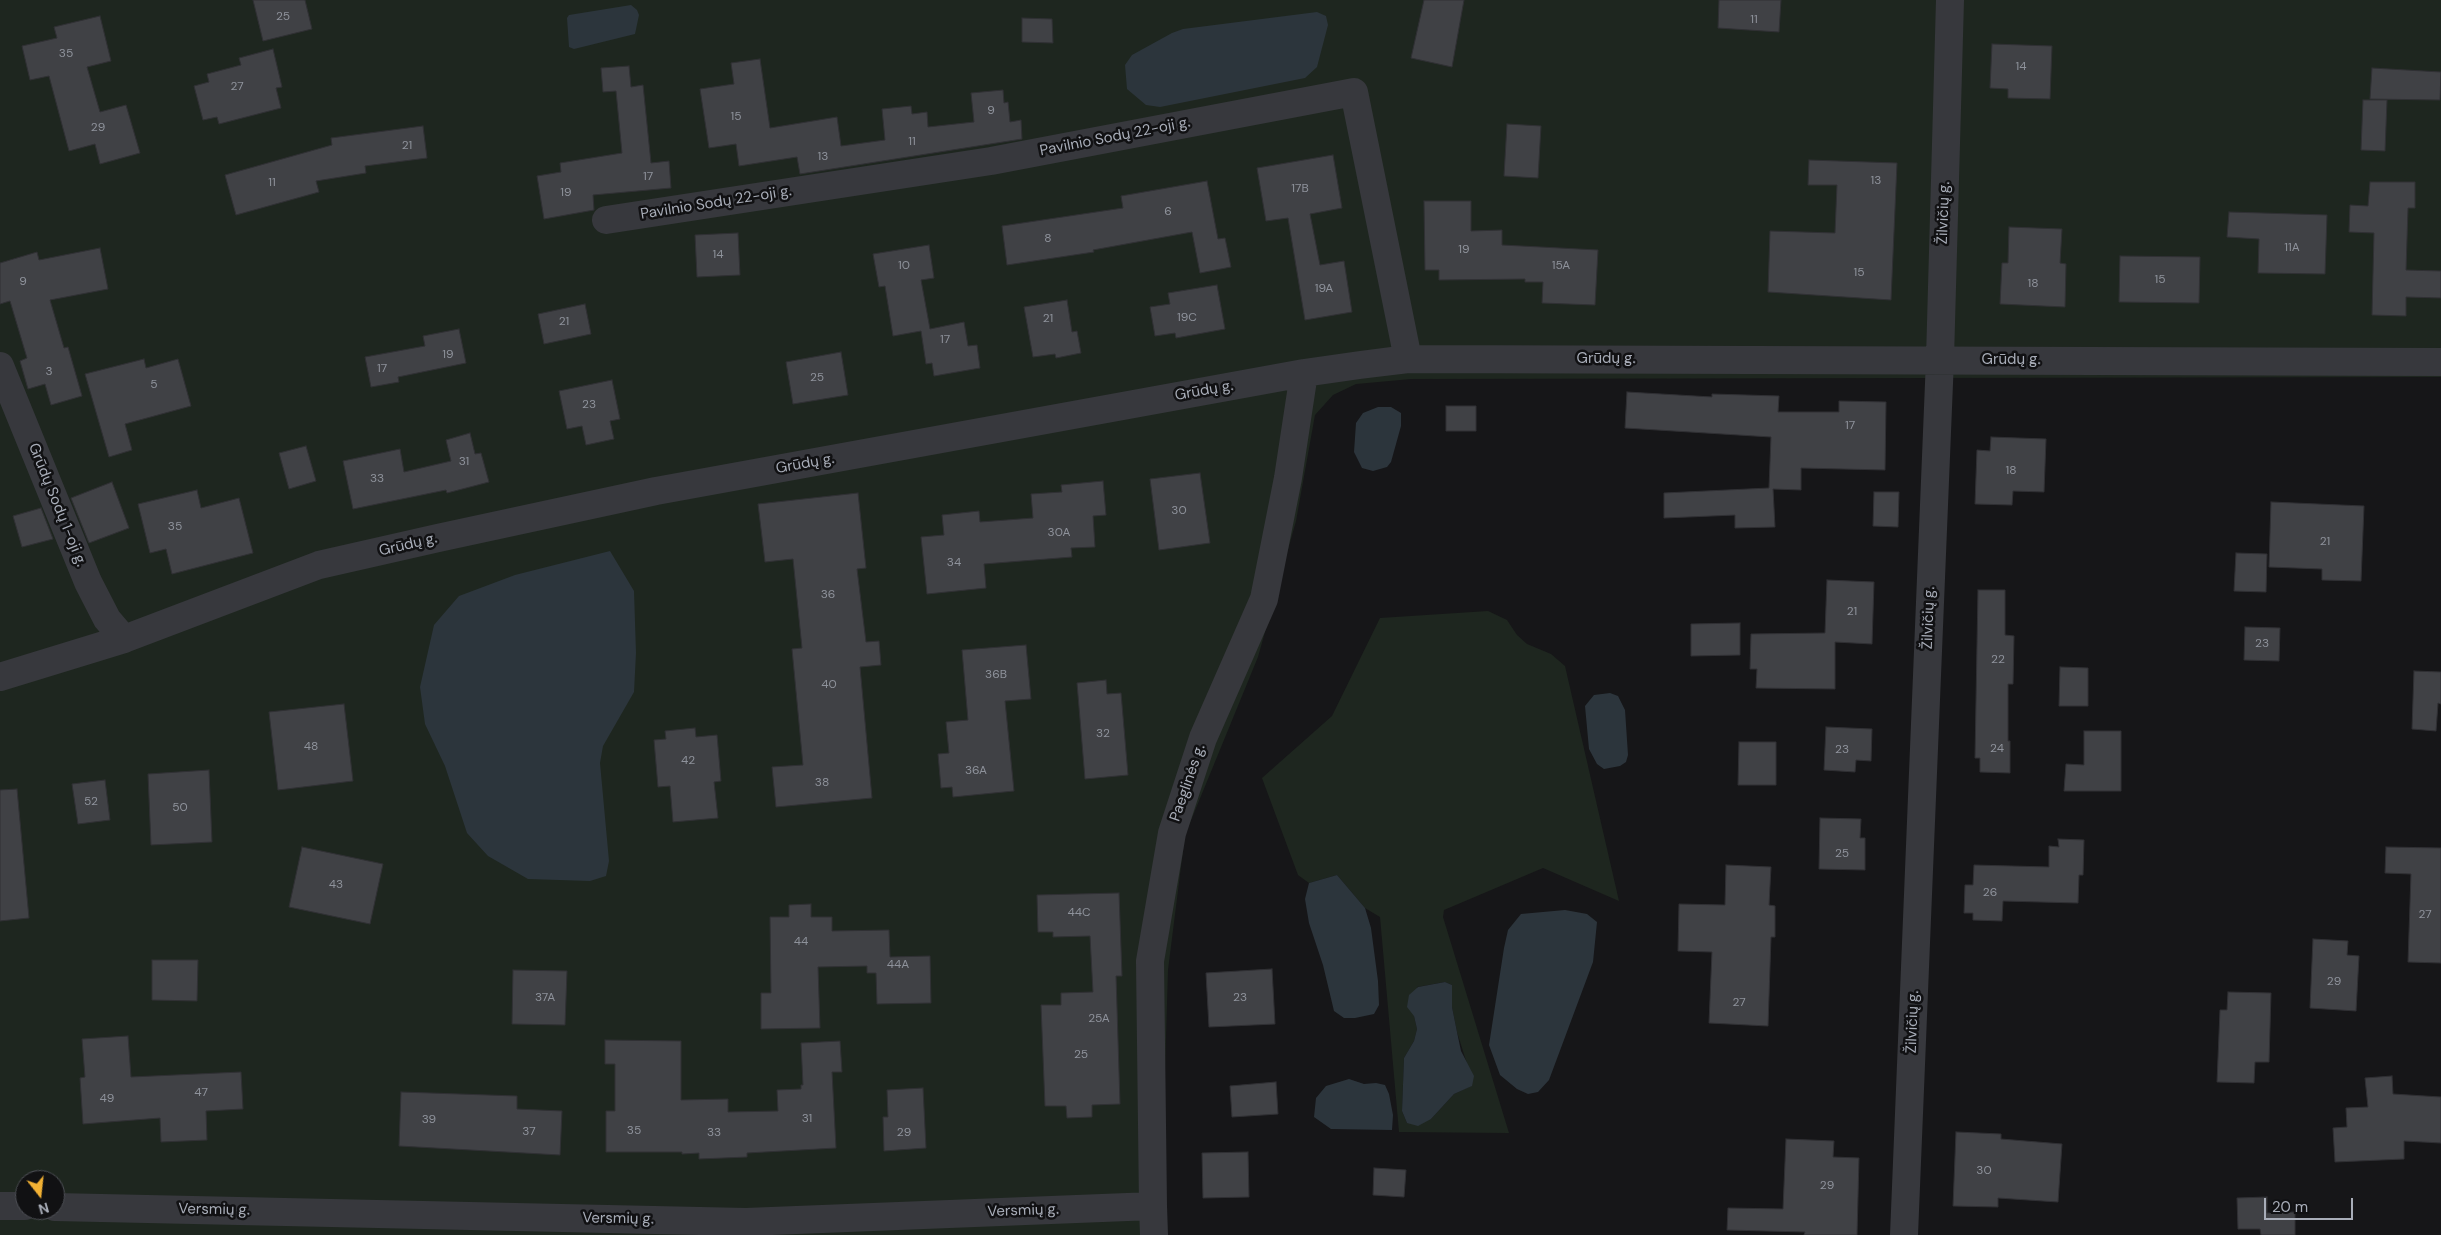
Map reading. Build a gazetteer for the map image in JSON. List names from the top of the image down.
{
  "streets": {
    "street": [
      "Pavilnio Sodų 22-oji g.",
      "Žilvičių g.",
      "Grūdų g.",
      "Grūdų Sodų 1-oji g.",
      "Paeglinės g.",
      "Versmių g."
    ]
  },
  "crossings": [
    ["Pavilnio Sodų 22-oji g.", "Grūdų g."],
    ["Žilvičių g.", "Grūdų g."],
    ["Grūdų g.", "Grūdų Sodų 1-oji g."],
    ["Grūdų g.", "Paeglinės g."],
    ["Paeglinės g.", "Versmių g."]
  ],
  "house_numbers": [
    "25",
    "11",
    "35",
    "14",
    "27",
    "9",
    "15",
    "29",
    "11",
    "21",
    "13",
    "17",
    "13",
    "11",
    "17B",
    "19",
    "6",
    "8",
    "11A",
    "19",
    "14",
    "10",
    "15A",
    "15",
    "15",
    "9",
    "18",
    "19A",
    "19C",
    "21",
    "21",
    "17",
    "19",
    "17",
    "3",
    "25",
    "5",
    "23",
    "17",
    "31",
    "18",
    "33",
    "30",
    "35",
    "30A",
    "21",
    "34",
    "36",
    "21",
    "23",
    "22",
    "36B",
    "40",
    "32",
    "48",
    "24",
    "23",
    "42",
    "36A",
    "38",
    "52",
    "50",
    "25",
    "43",
    "26",
    "44C",
    "27",
    "44",
    "44A",
    "29",
    "37A",
    "23",
    "27",
    "25A",
    "25",
    "47",
    "49",
    "31",
    "39",
    "35",
    "37",
    "33",
    "29",
    "30",
    "29"
  ],
  "scale_bar": "20 m",
  "north": "bottom"
}
